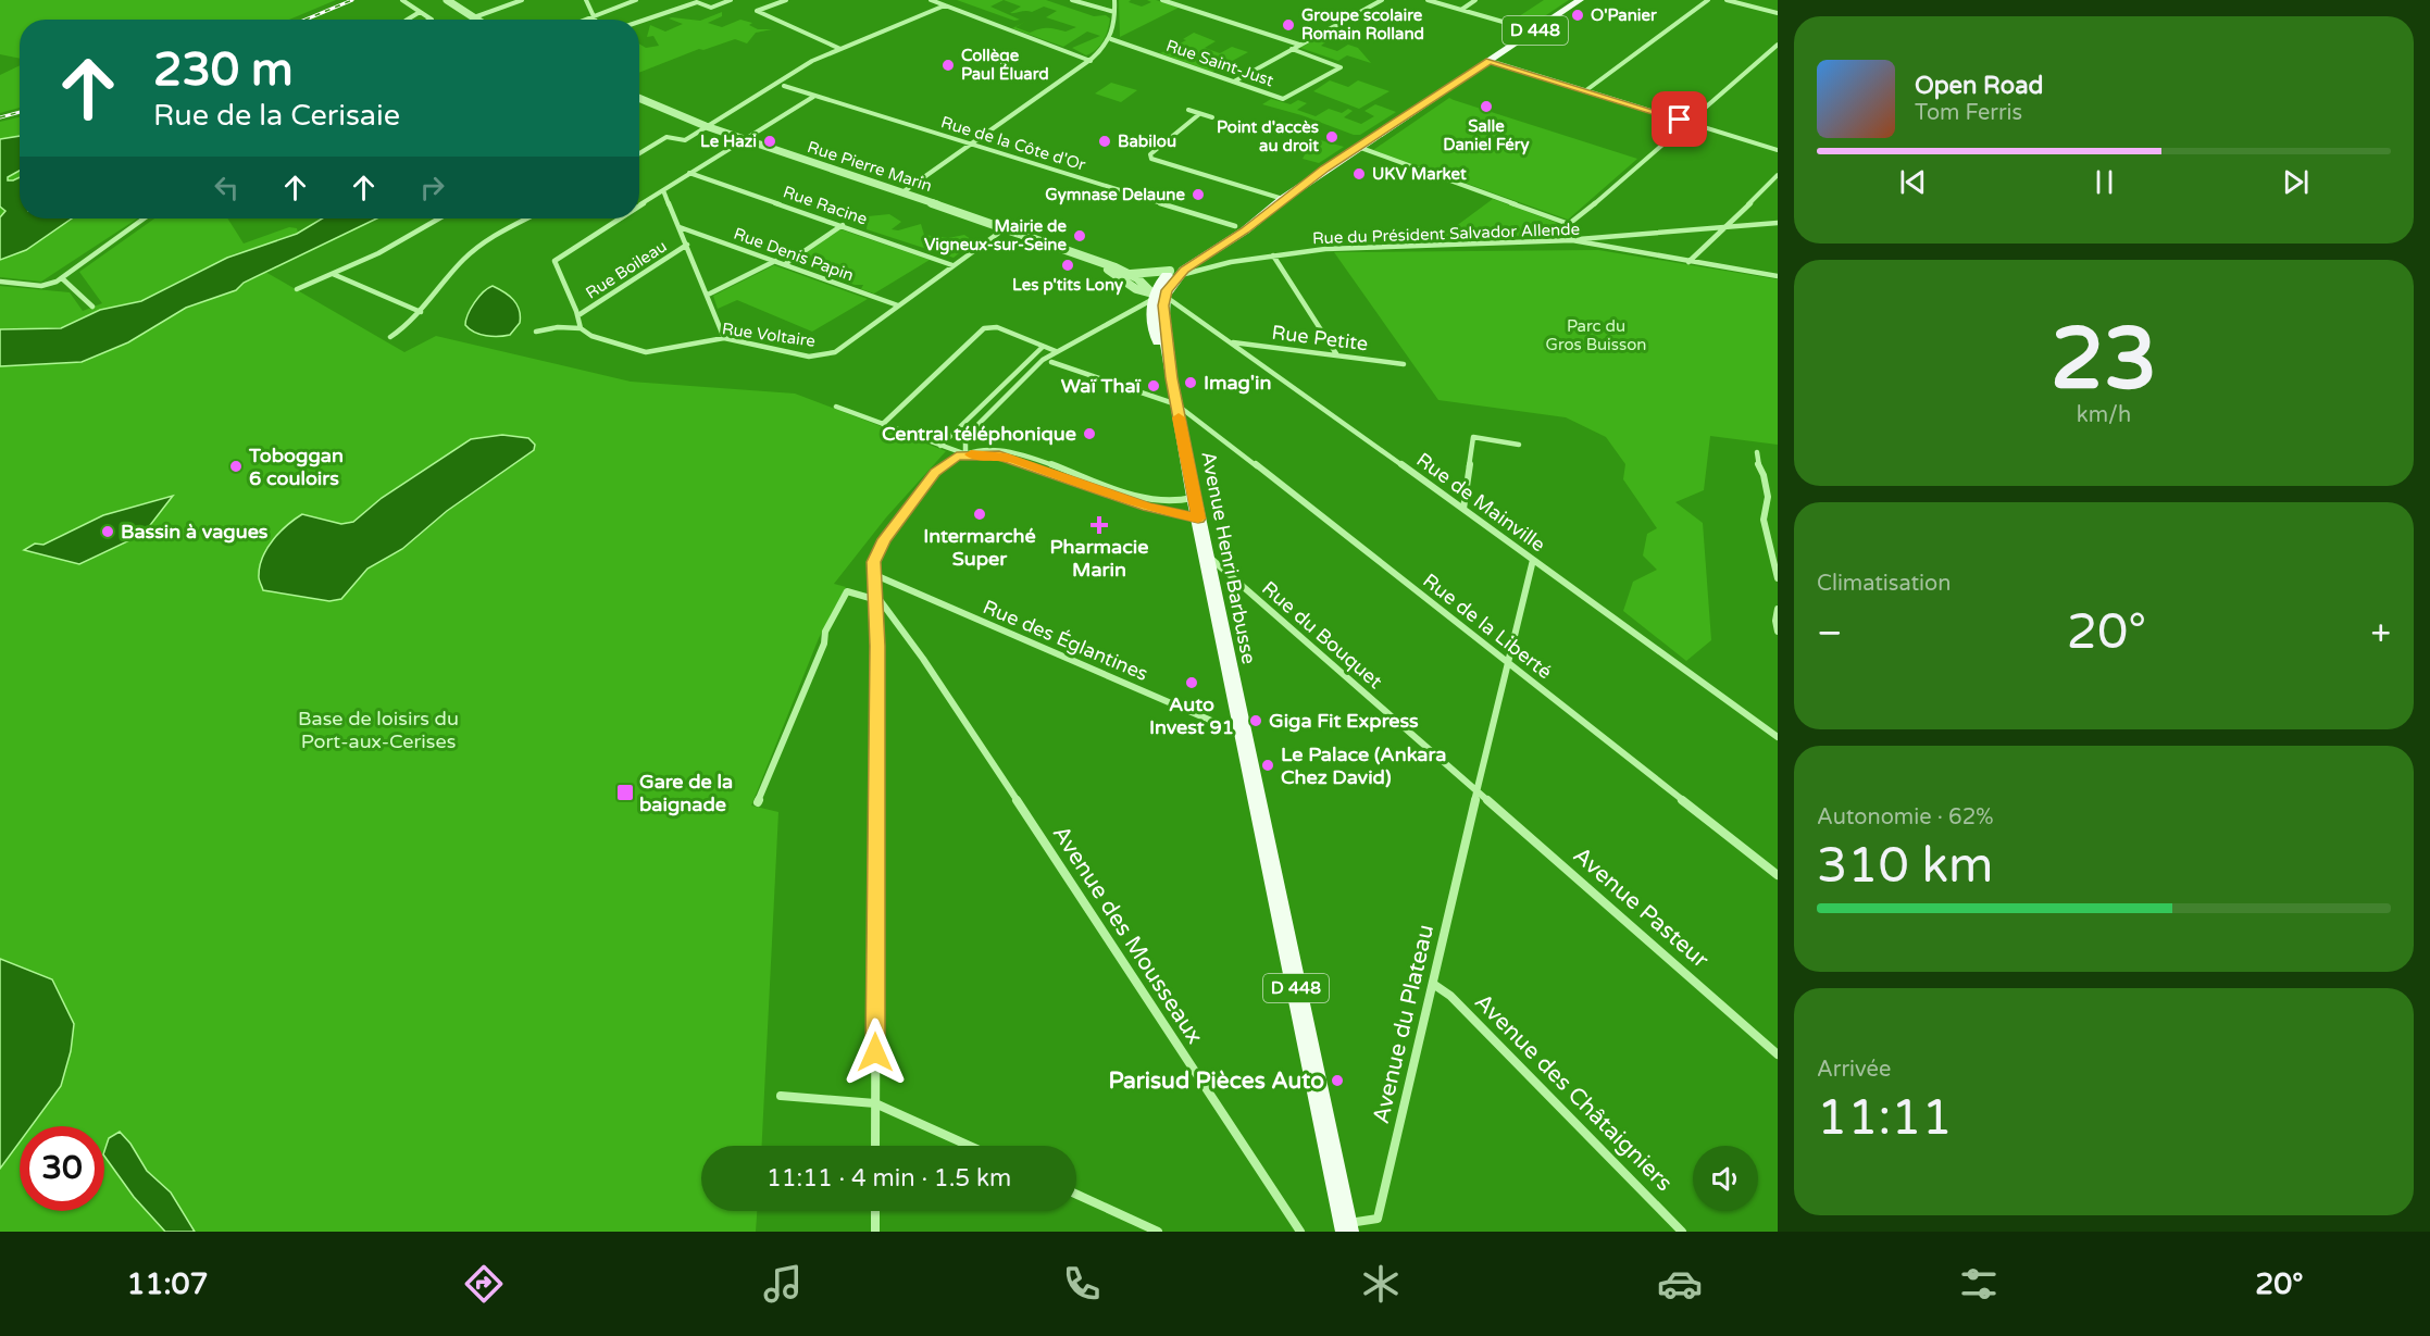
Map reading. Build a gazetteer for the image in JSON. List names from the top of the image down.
{
  "streets": {
    "main road": ["D 448", "Avenue Henri Barbusse"],
    "street": [
      "Rue Saint-Just",
      "Rue de la Côte d'Or",
      "Rue Pierre Marin",
      "Rue Racine",
      "Rue du Président Salvador Allende",
      "Rue Denis Papin",
      "Rue Boileau",
      "Rue Voltaire",
      "Rue Petite",
      "Rue de Mainville",
      "Rue de la Liberté",
      "Rue du Bouquet",
      "Rue des Églantines",
      "Avenue Pasteur",
      "Avenue des Mousseaux",
      "Avenue du Plateau",
      "Avenue des Châtaigniers"
    ]
  },
  "crossings": [
    ["D 448", "Rue de la Côte d'Or"],
    ["D 448", "Rue Pierre Marin"],
    ["D 448", "Rue du Président Salvador Allende"],
    ["D 448", "Rue de Mainville"],
    ["D 448", "Avenue Henri Barbusse"],
    ["D 448", "Rue des Églantines"],
    ["D 448", "Avenue du Plateau"],
    ["Rue Pierre Marin", "Rue Voltaire"],
    ["Rue Pierre Marin", "Rue de Mainville"],
    ["Rue Pierre Marin", "Avenue Henri Barbusse"],
    ["Rue Racine", "Rue Voltaire"],
    ["Rue Denis Papin", "Rue Voltaire"],
    ["Rue Petite", "Rue de Mainville"],
    ["Rue de Mainville", "Avenue Henri Barbusse"],
    ["Rue de Mainville", "Avenue du Plateau"],
    ["Avenue Henri Barbusse", "Rue de la Liberté"],
    ["Avenue Henri Barbusse", "Rue du Bouquet"],
    ["Avenue Henri Barbusse", "Rue des Églantines"],
    ["Rue de la Liberté", "Avenue du Plateau"],
    ["Rue du Bouquet", "Avenue Pasteur"],
    ["Rue du Bouquet", "Avenue du Plateau"],
    ["Avenue Pasteur", "Avenue du Plateau"],
    ["Avenue du Plateau", "Avenue des Châtaigniers"]
  ],
  "parks": ["Parc du Gros Buisson", "Base de loisirs du Port-aux-Cerises"],
  "places": {
    "other": [
      "O'Panier",
      "Groupe scolaire Romain Rolland",
      "Collège Paul Éluard",
      "Salle Daniel Féry",
      "Point d'accès au droit",
      "Le Hazi",
      "Babilou",
      "UKV Market",
      "Gymnase Delaune",
      "Mairie de Vigneux-sur-Seine",
      "Les p'tits Lony",
      "Imag'in",
      "Waï Thaï",
      "Central téléphonique",
      "Toboggan 6 couloirs",
      "Intermarché Super",
      "Bassin à vagues",
      "Auto Invest 91",
      "Giga Fit Express",
      "Le Palace (Ankara Chez David)",
      "Parisud Pièces Auto"
    ],
    "health": ["Pharmacie Marin"],
    "transit": ["Gare de la baignade"]
  },
  "page": {
    "turn": ["230 m", "Rue de la Cerisaie"],
    "song": ["Open Road", "Tom Ferris"],
    "tile": [
      ["23", "km/h"],
      "Climatisation",
      ["Autonomie · 62%", "310 km"],
      ["Arrivée", "11:11"]
    ],
    "heat": ["−", "20°", "+"],
    "limit": "30",
    "trip": "11:11 · 4 min · 1.5 km",
    "tabs": ["11:07", "20°"]
  }
}
